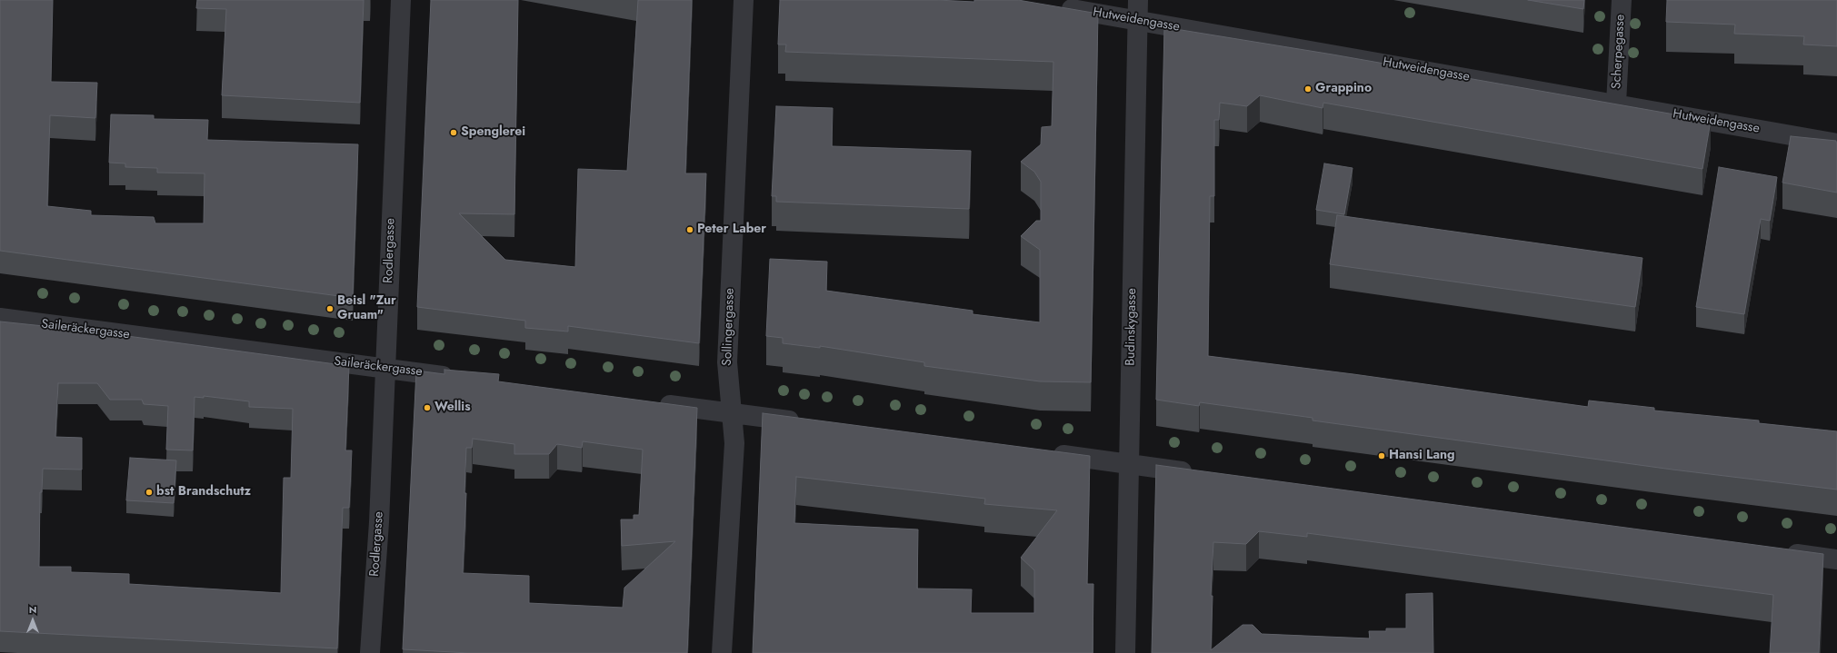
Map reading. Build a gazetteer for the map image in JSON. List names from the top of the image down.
{
  "streets": {
    "street": [
      "Hutweidengasse",
      "Scherpegasse",
      "Rodlergasse",
      "Sollingergasse",
      "Budinskygasse",
      "Saileräckergasse"
    ]
  },
  "crossings": [
    ["Hutweidengasse", "Scherpegasse"],
    ["Hutweidengasse", "Budinskygasse"],
    ["Rodlergasse", "Saileräckergasse"]
  ],
  "places": [
    "Grappino",
    "Spenglerei",
    "Peter Laber",
    "Beisl \"Zur Gruam\"",
    "Wellis",
    "Hansi Lang",
    "bst Brandschutz"
  ],
  "north": "top"
}
